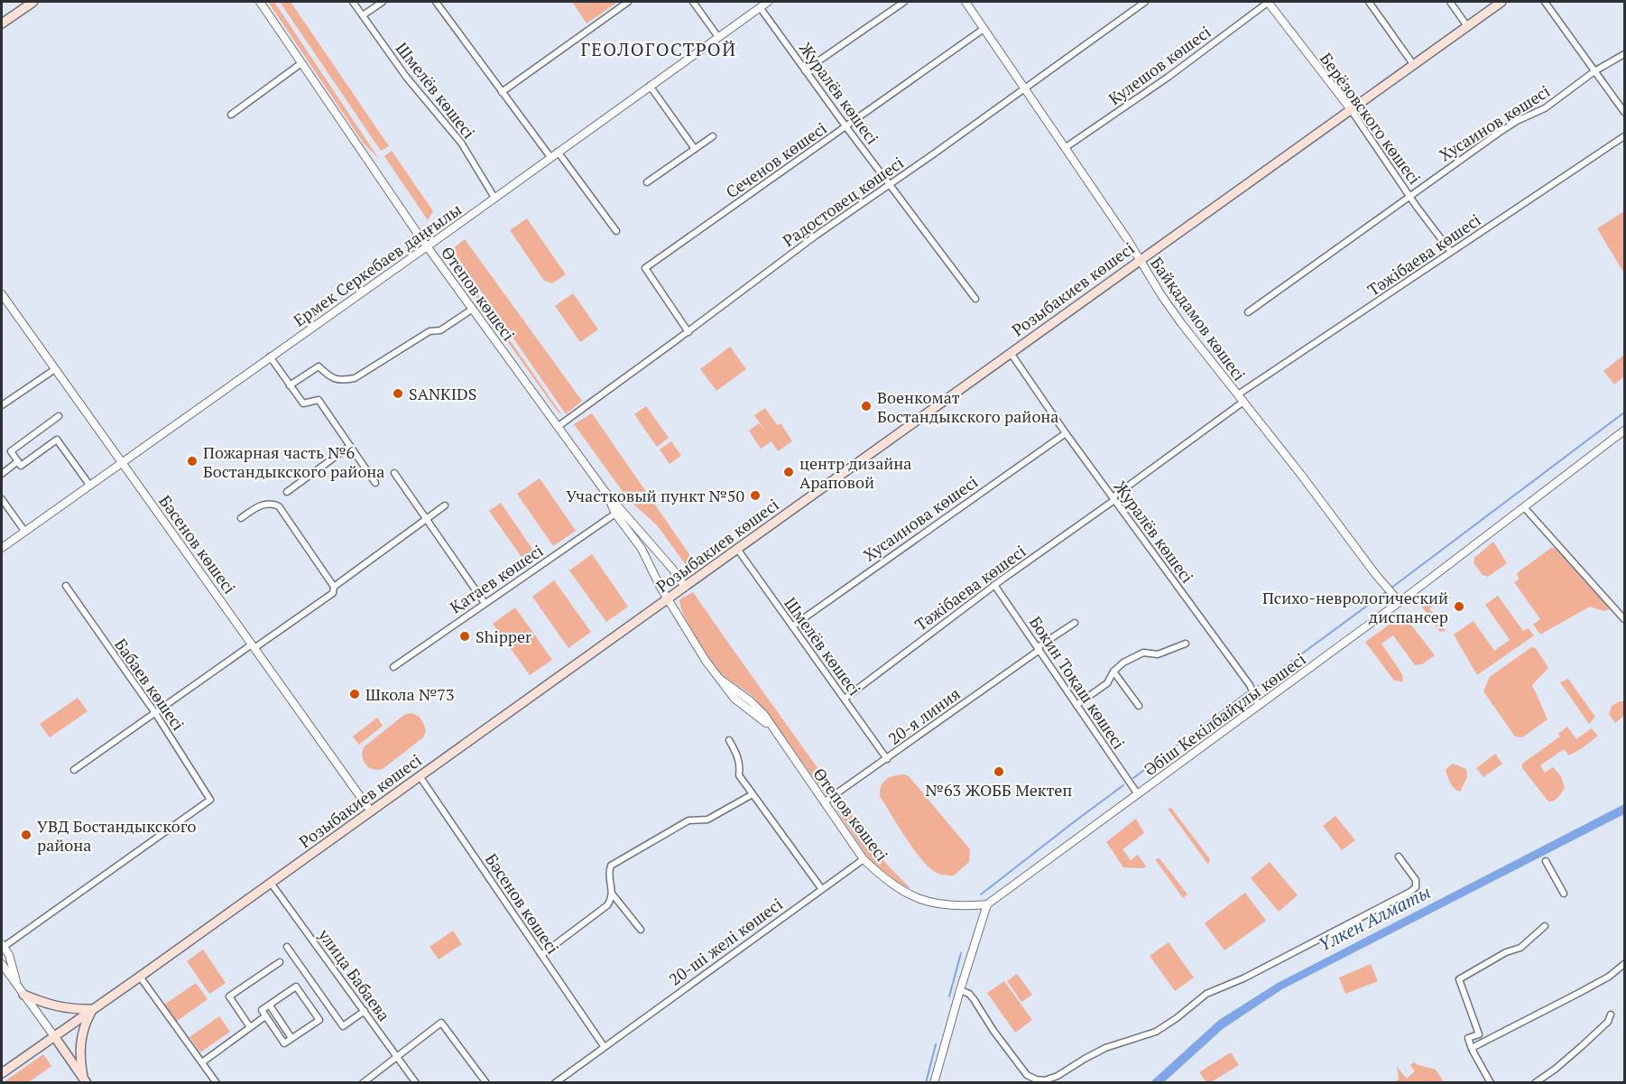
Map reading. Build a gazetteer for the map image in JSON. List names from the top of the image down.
{
  "streets": {
    "main road": ["Розыбакиев көшесі"],
    "street": [
      "Кулешов көшесі",
      "Шмелёв көшесі",
      "Журалёв көшесі",
      "Берёзовского көшесі",
      "Хусаинов көшесі",
      "Сеченов көшесі",
      "Радостовец көшесі",
      "Тәжібаева көшесі",
      "Ермек Серкебаев даңғылы",
      "Өтепов көшесі",
      "Байқадамов көшесі",
      "Хусаинова көшесі",
      "Бәсенов көшесі",
      "Қатаев көшесі",
      "Бокин Тоқаш көшесі",
      "Бабаев көшесі",
      "Әбіш Кекілбайұлы көшесі",
      "20-я линия",
      "20-ші желі көшесі",
      "улица Бабаева"
    ]
  },
  "crossings": [
    ["Кулешов көшесі", "Берёзовского көшесі"],
    ["Кулешов көшесі", "Байқадамов көшесі"],
    ["Шмелёв көшесі", "Тәжібаева көшесі"],
    ["Шмелёв көшесі", "Ермек Серкебаев даңғылы"],
    ["Шмелёв көшесі", "Розыбакиев көшесі"],
    ["Шмелёв көшесі", "Хусаинова көшесі"],
    ["Шмелёв көшесі", "20-я линия"],
    ["Журалёв көшесі", "Сеченов көшесі"],
    ["Журалёв көшесі", "Радостовец көшесі"],
    ["Журалёв көшесі", "Тәжібаева көшесі"],
    ["Журалёв көшесі", "Ермек Серкебаев даңғылы"],
    ["Журалёв көшесі", "Розыбакиев көшесі"],
    ["Журалёв көшесі", "Хусаинова көшесі"],
    ["Журалёв көшесі", "Әбіш Кекілбайұлы көшесі"],
    ["Берёзовского көшесі", "Хусаинов көшесі"],
    ["Берёзовского көшесі", "Тәжібаева көшесі"],
    ["Берёзовского көшесі", "Розыбакиев көшесі"],
    ["Сеченов көшесі", "Радостовец көшесі"],
    ["Сеченов көшесі", "Байқадамов көшесі"],
    ["Радостовец көшесі", "Өтепов көшесі"],
    ["Радостовец көшесі", "Байқадамов көшесі"],
    ["Тәжібаева көшесі", "Байқадамов көшесі"],
    ["Тәжібаева көшесі", "Бокин Тоқаш көшесі"],
    ["Ермек Серкебаев даңғылы", "Өтепов көшесі"],
    ["Ермек Серкебаев даңғылы", "Бәсенов көшесі"],
    ["Розыбакиев көшесі", "Өтепов көшесі"],
    ["Розыбакиев көшесі", "Байқадамов көшесі"],
    ["Розыбакиев көшесі", "Бәсенов көшесі"],
    ["Розыбакиев көшесі", "улица Бабаева"],
    ["Өтепов көшесі", "Қатаев көшесі"],
    ["Өтепов көшесі", "Әбіш Кекілбайұлы көшесі"],
    ["Өтепов көшесі", "20-я линия"],
    ["Өтепов көшесі", "20-ші желі көшесі"],
    ["Байқадамов көшесі", "Әбіш Кекілбайұлы көшесі"],
    ["Бәсенов көшесі", "20-ші желі көшесі"],
    ["Бокин Тоқаш көшесі", "Әбіш Кекілбайұлы көшесі"],
    ["Бокин Тоқаш көшесі", "20-я линия"]
  ],
  "districts": ["ГЕОЛОГОСТРОЙ"],
  "water": ["Үлкен Алматы"],
  "places": [
    "SANKIDS",
    "Военкомат Бостандыкского района",
    "Пожарная часть №6 Бостандыкского района",
    "центр дизайна Араповой",
    "Участковый пункт №50",
    "Психо-неврологический диспансер",
    "Shipper",
    "Школа №73",
    "№63 ЖОББ Мектеп",
    "УВД Бостандыкского района"
  ]
}
